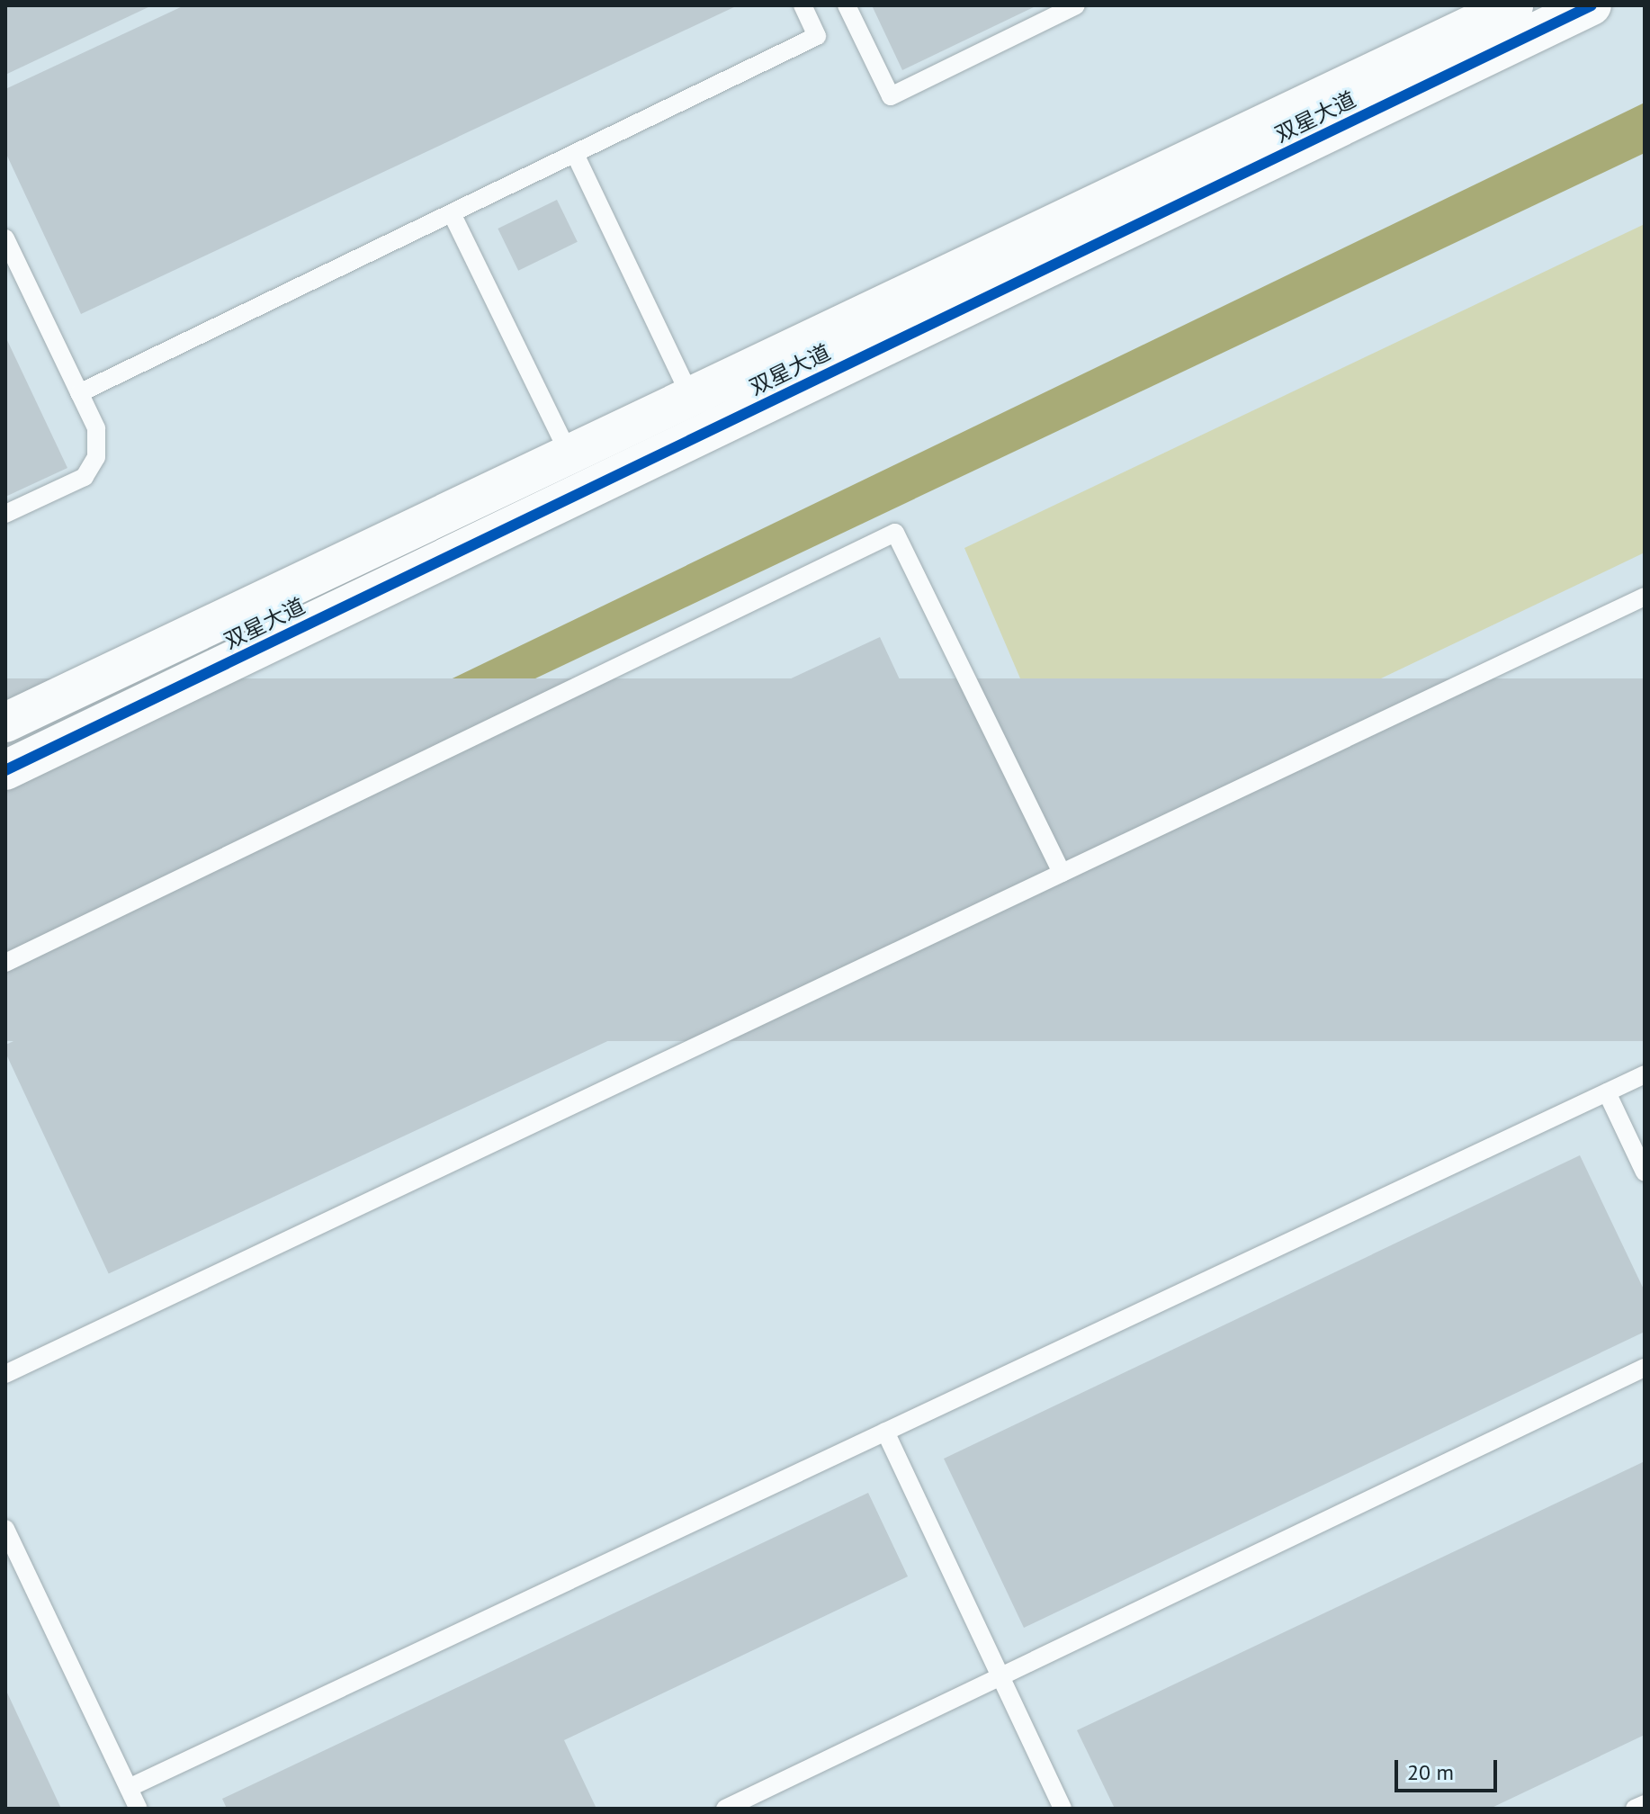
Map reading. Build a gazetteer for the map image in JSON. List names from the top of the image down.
{
  "streets": {
    "street": ["双星大道"]
  },
  "scale_bar": "20 m"
}
